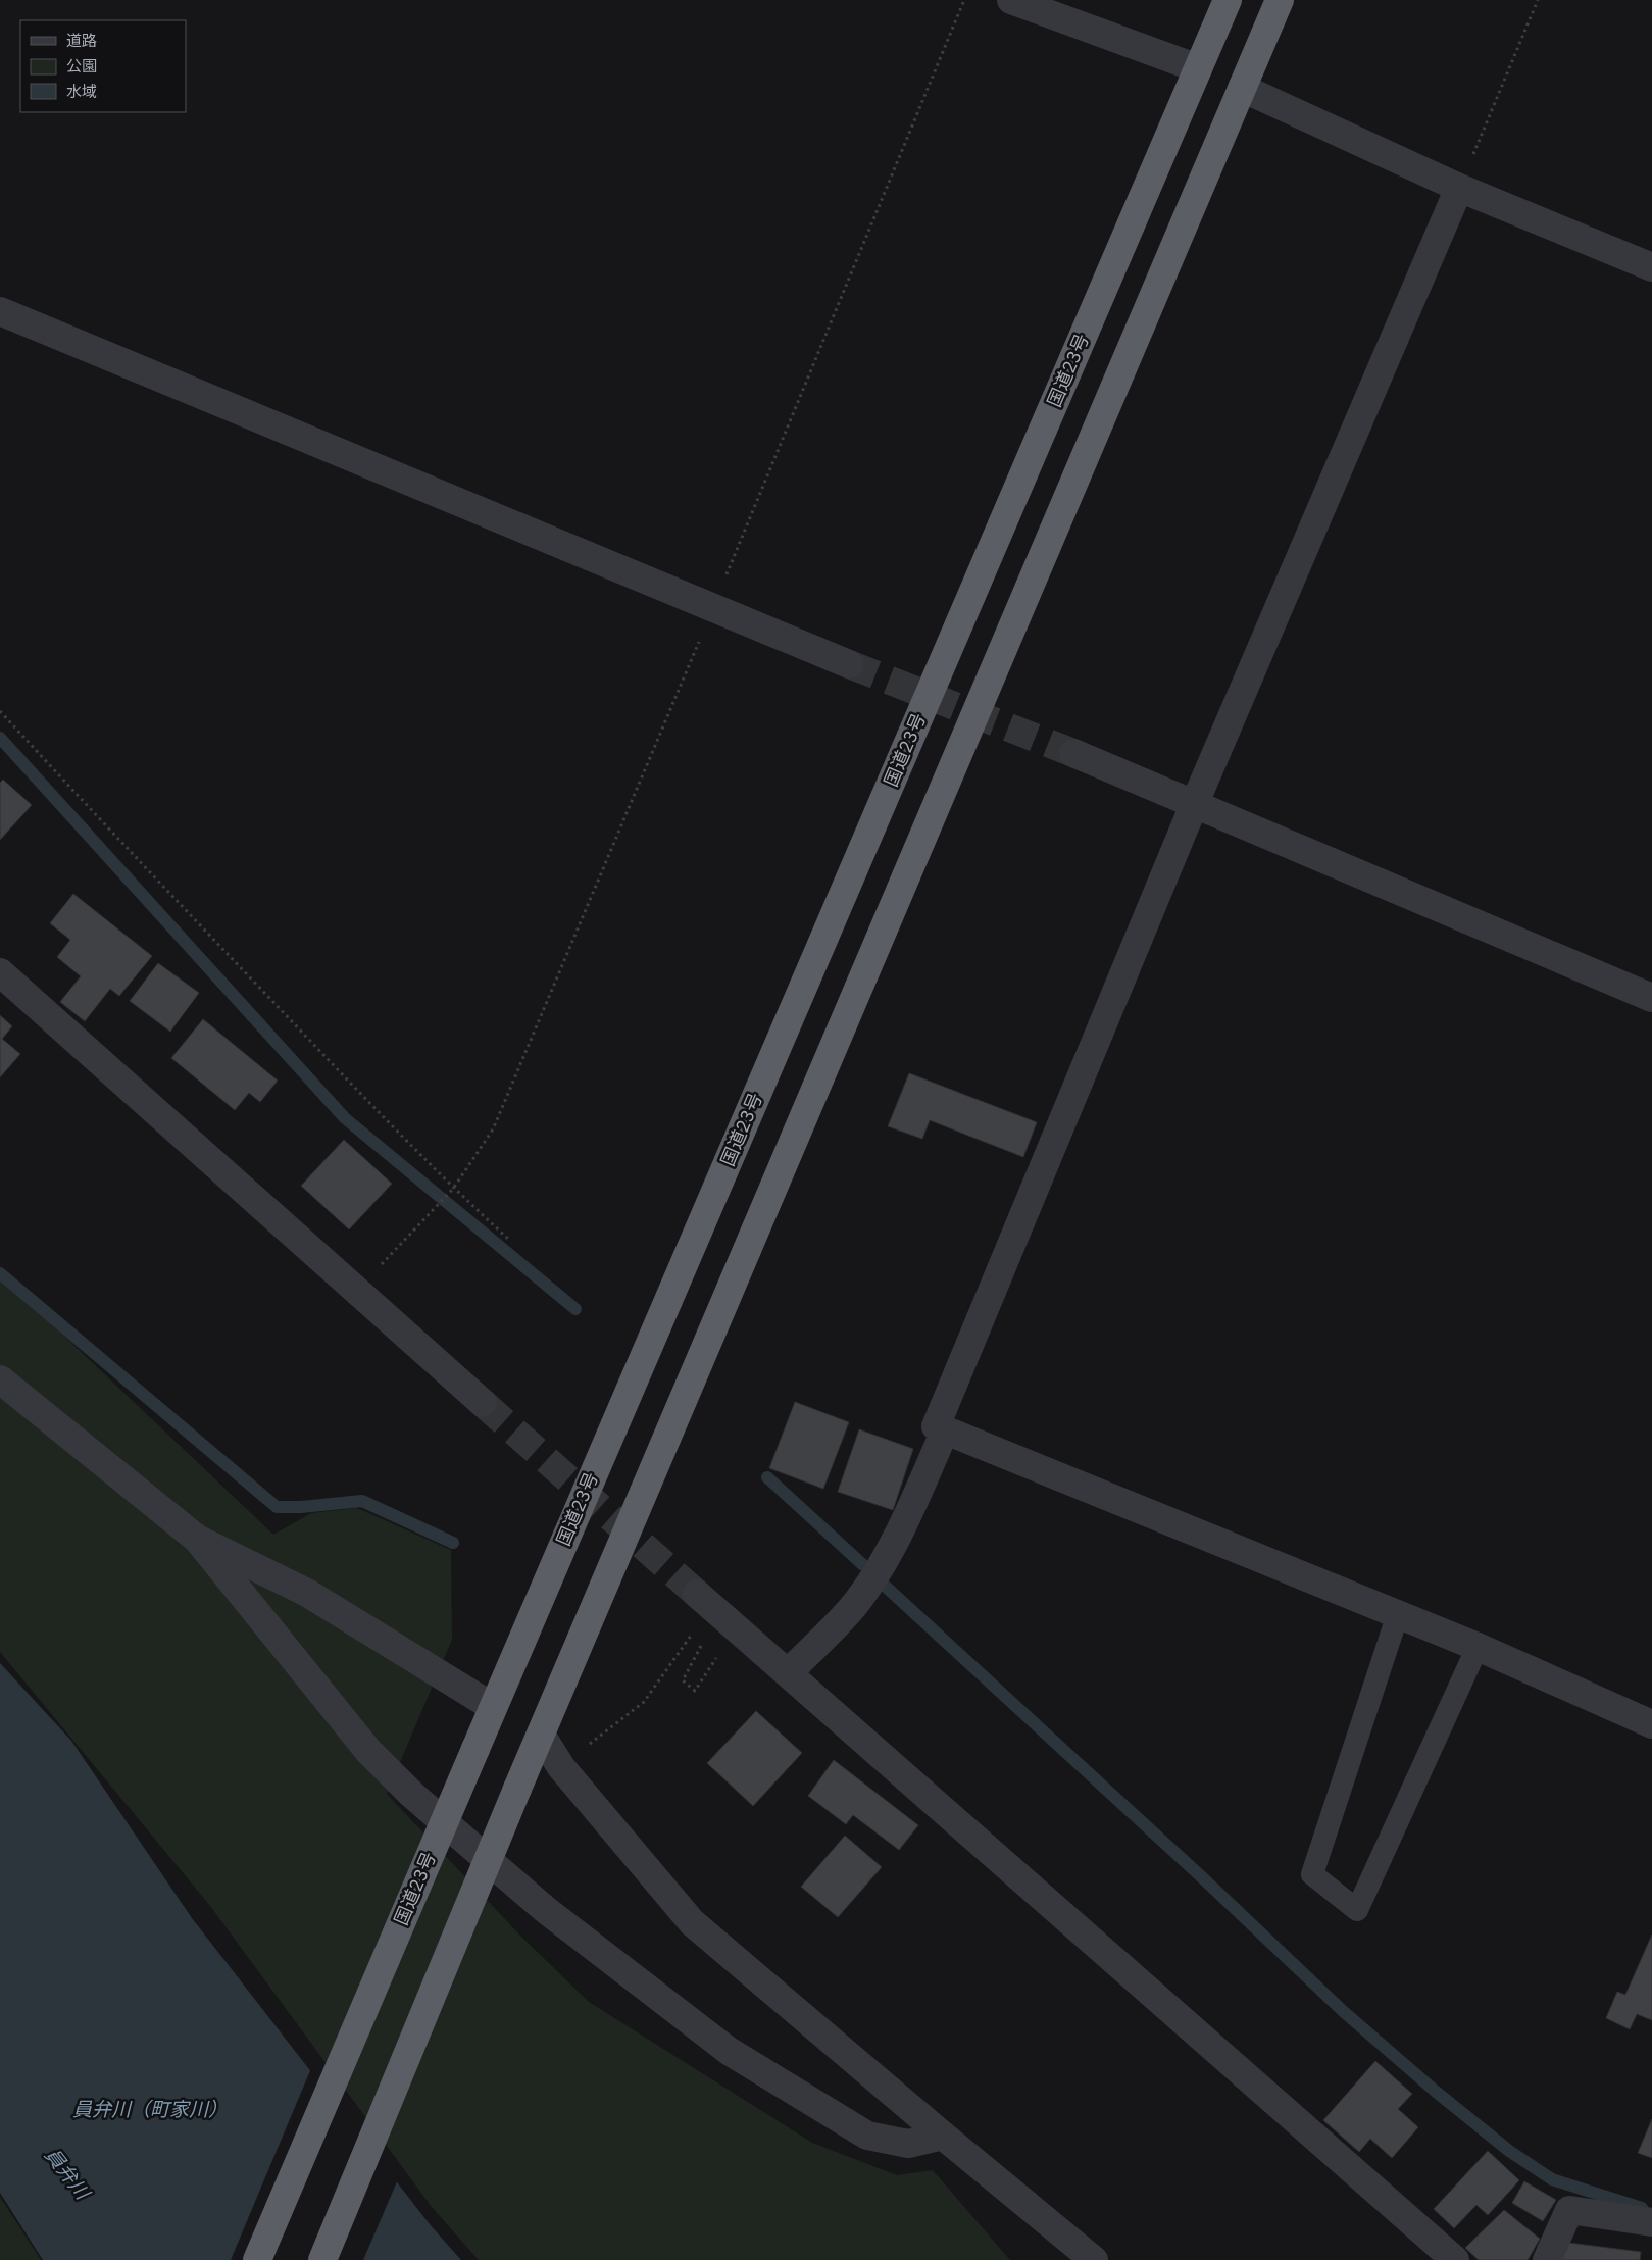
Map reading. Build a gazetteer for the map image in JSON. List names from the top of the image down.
{
  "streets": {
    "highway": ["国道23号"]
  },
  "water": ["員弁川（町家川）", "員弁川"],
  "legend": ["道路", "公園", "水域"]
}
